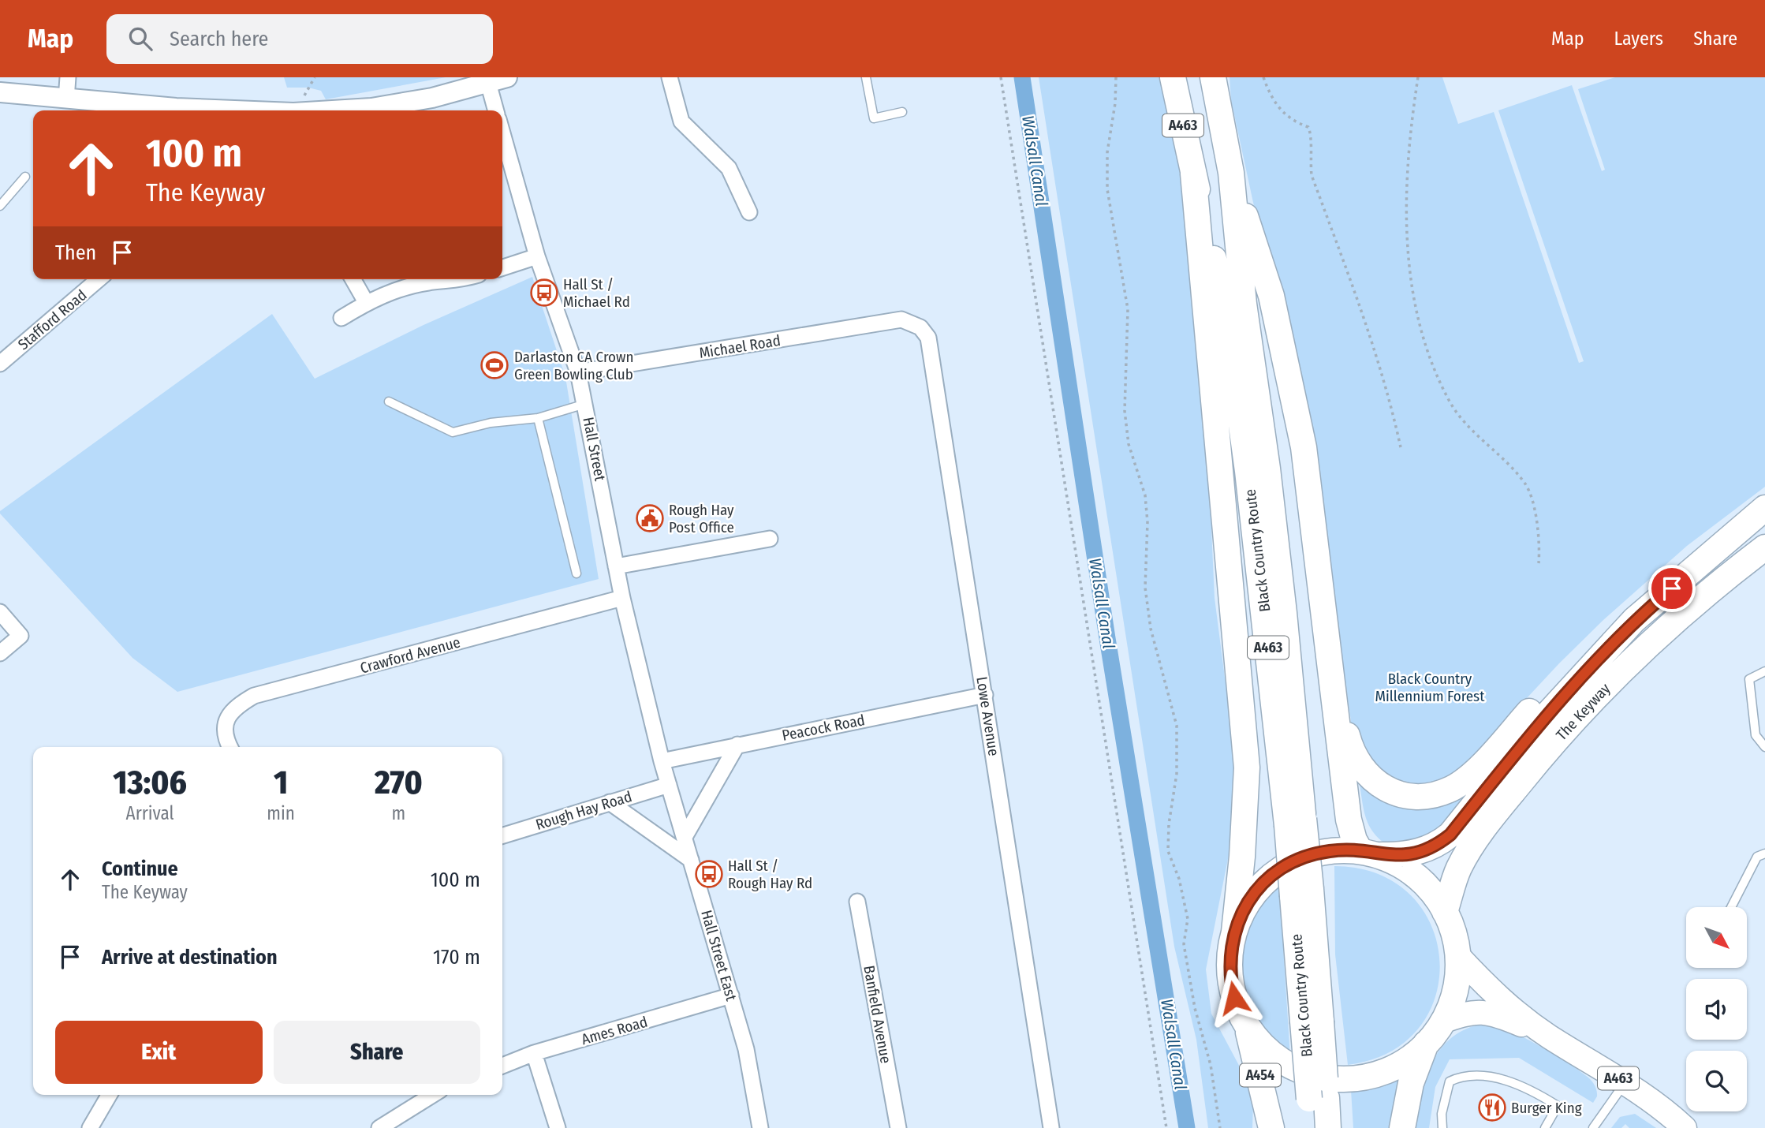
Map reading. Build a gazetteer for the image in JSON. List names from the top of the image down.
{
  "streets": {
    "highway": [
      "A463",
      "Black Country Route",
      "The Keyway",
      "A454"
    ],
    "street": [
      "Stafford Road",
      "Michael Road",
      "Hall Street",
      "Crawford Avenue",
      "Lowe Avenue",
      "Peacock Road",
      "Rough Hay Road",
      "Hall Street East",
      "Banfield Avenue",
      "Ames Road"
    ]
  },
  "crossings": [
    ["Michael Road", "Hall Street"],
    ["Michael Road", "Lowe Avenue"],
    ["Hall Street", "Crawford Avenue"],
    ["Hall Street", "Peacock Road"],
    ["Hall Street", "Rough Hay Road"],
    ["Hall Street", "Hall Street East"],
    ["Lowe Avenue", "Peacock Road"],
    ["Rough Hay Road", "Hall Street East"],
    ["Hall Street East", "Ames Road"]
  ],
  "water": ["Walsall Canal"],
  "parks": ["Black Country Millennium Forest"],
  "places": {
    "bus stop": ["Hall St / Michael Rd", "Hall St / Rough Hay Rd"],
    "sports": ["Darlaston CA Crown Green Bowling Club"],
    "public building": ["Rough Hay Post Office"],
    "restaurant": ["Burger King"]
  },
  "north": "bottom right",
  "page": {
    "header": "Map",
    "search": "Search here",
    "nav": ["Map", "Layers", "Share"],
    "turn": ["100 m", "The Keyway"],
    "then": "Then",
    "eta": [
      "13:06",
      "Arrival",
      "1",
      "min",
      "270",
      "m"
    ],
    "list": [
      {
        "name": "Continue",
        "note": "The Keyway",
        "value": "100 m"
      },
      {
        "name": "Arrive at destination",
        "value": "170 m"
      }
    ],
    "buttons": ["Exit", "Share"]
  }
}
